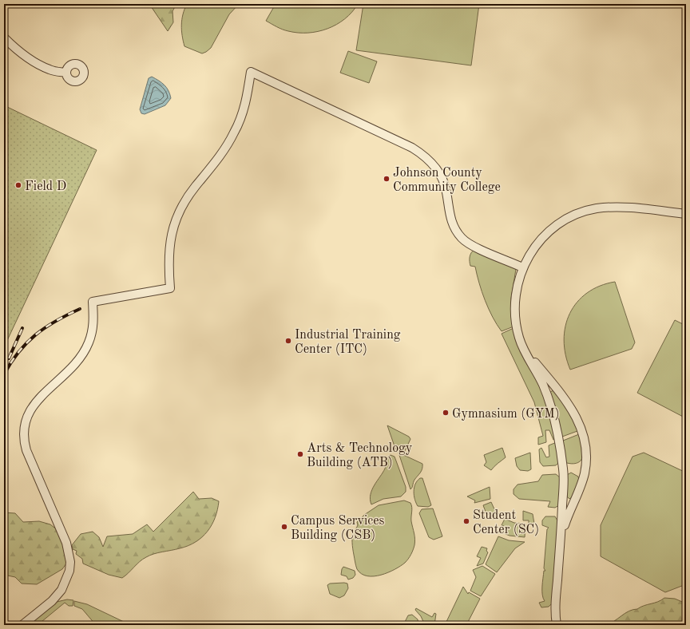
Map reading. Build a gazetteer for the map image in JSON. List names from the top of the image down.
{
  "places": [
    "Johnson County Community College",
    "Field D",
    "Industrial Training Center (ITC)",
    "Gymnasium (GYM)",
    "Arts & Technology Building (ATB)",
    "Student Center (SC)",
    "Campus Services Building (CSB)"
  ]
}
